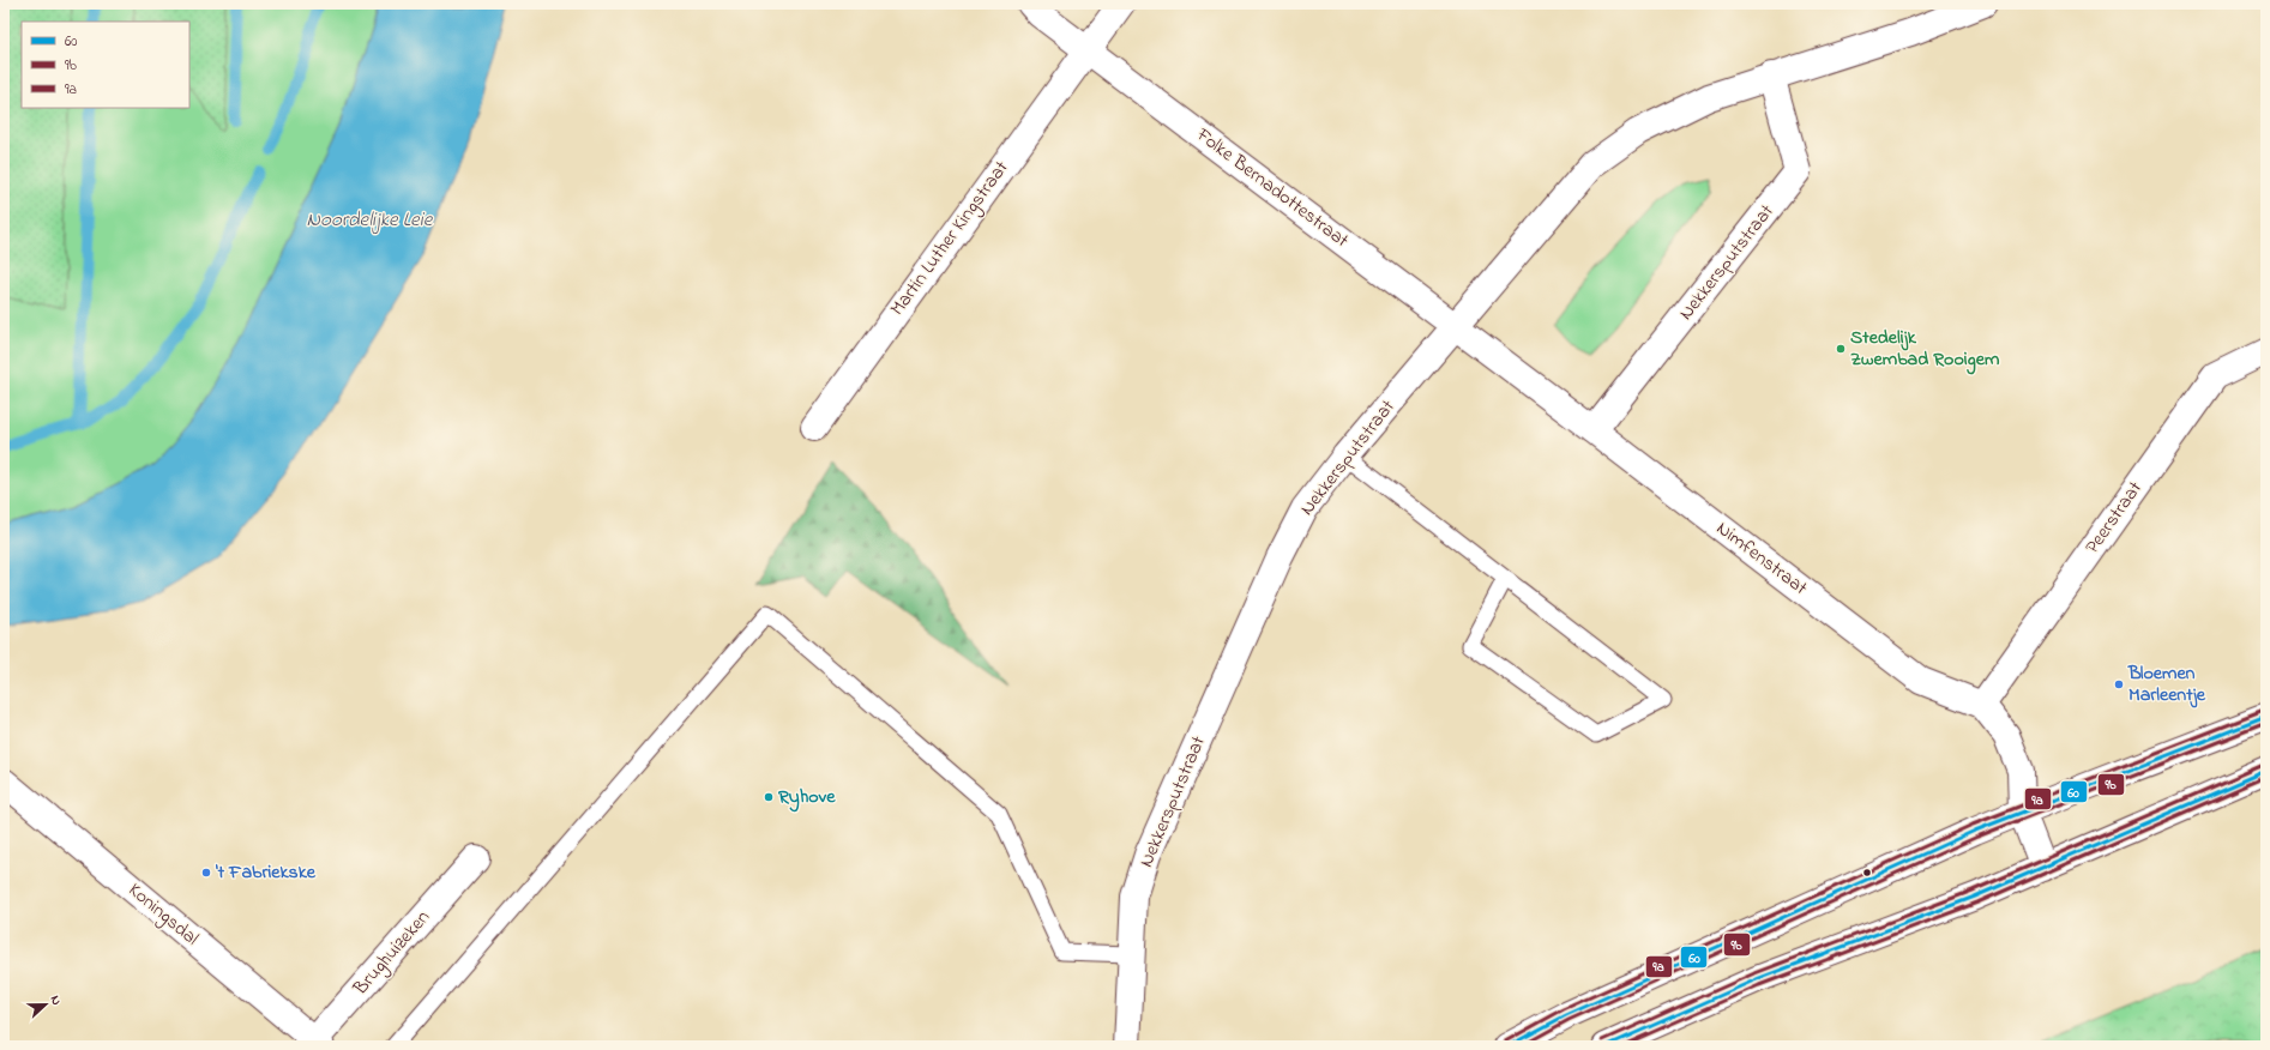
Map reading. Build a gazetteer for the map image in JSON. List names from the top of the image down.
{
  "streets": {
    "street": [
      "Folke Bernadottestraat",
      "Martin Luther Kingstraat",
      "Nekkersputstraat",
      "Peerstraat",
      "Nimfenstraat",
      "Koningsdal",
      "Brughuizeken"
    ]
  },
  "crossings": [
    ["Folke Bernadottestraat", "Martin Luther Kingstraat"],
    ["Folke Bernadottestraat", "Nekkersputstraat"],
    ["Folke Bernadottestraat", "Nimfenstraat"],
    ["Nekkersputstraat", "Nimfenstraat"],
    ["Peerstraat", "Nimfenstraat"],
    ["Koningsdal", "Brughuizeken"]
  ],
  "water": ["Noordelijke Leie"],
  "places": [
    "Stedelijk Zwembad Rooigem",
    "Bloemen Marleentje",
    "Ryhove",
    "'t Fabriekske"
  ],
  "lines": ["transit line 9a", "transit line 60", "transit line 9b"],
  "legend": ["60", "9b", "9a"],
  "north": "right"
}
